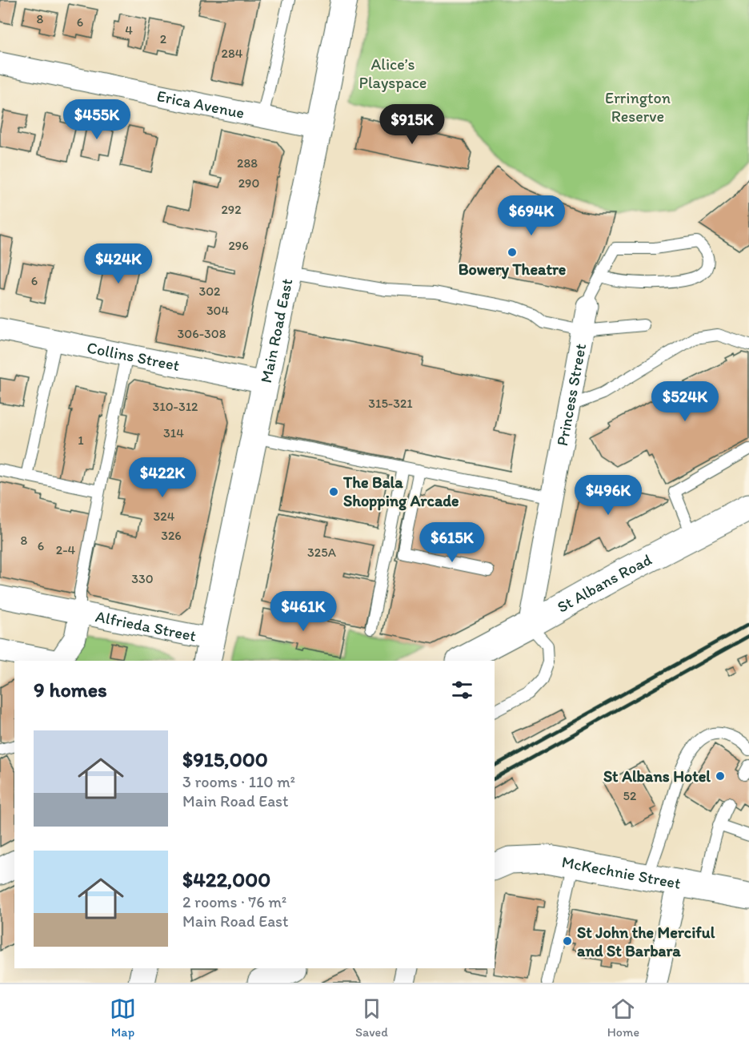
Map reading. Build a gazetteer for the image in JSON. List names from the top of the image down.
{
  "streets": {
    "main road": ["Main Road East", "St Albans Road", "McKechnie Street"],
    "street": [
      "Erica Avenue",
      "Collins Street",
      "Princess Street",
      "Alfrieda Street"
    ]
  },
  "crossings": [
    ["Erica Avenue", "Main Road East"],
    ["Main Road East", "Collins Street"],
    ["Main Road East", "Alfrieda Street"],
    ["Princess Street", "St Albans Road"]
  ],
  "parks": ["Alice’s Playspace", "Errington Reserve"],
  "places": [
    "Bowery Theatre",
    "The Bala Shopping Arcade",
    "St Albans Hotel",
    "St John the Merciful and St Barbara"
  ],
  "house_numbers": [
    "8",
    "6",
    "4",
    "2",
    "284",
    "288",
    "290",
    "292",
    "296",
    "6",
    "302",
    "304",
    "306-308",
    "315-321",
    "310-312",
    "314",
    "1",
    "324",
    "326",
    "8",
    "6",
    "2-4",
    "325A",
    "330",
    "52"
  ],
  "page": {
    "price": [
      "$455K",
      "$915K",
      "$694K",
      "$424K",
      "$524K",
      "$422K",
      "$496K",
      "$615K",
      "$461K"
    ],
    "heading": "9 homes",
    "list": [
      {
        "name": "$915,000",
        "note": "3 rooms · 110 m² · Main Road East"
      },
      {
        "name": "$422,000",
        "note": "2 rooms · 76 m² · Main Road East"
      }
    ],
    "tabs": ["Map", "Saved", "Home"]
  }
}
